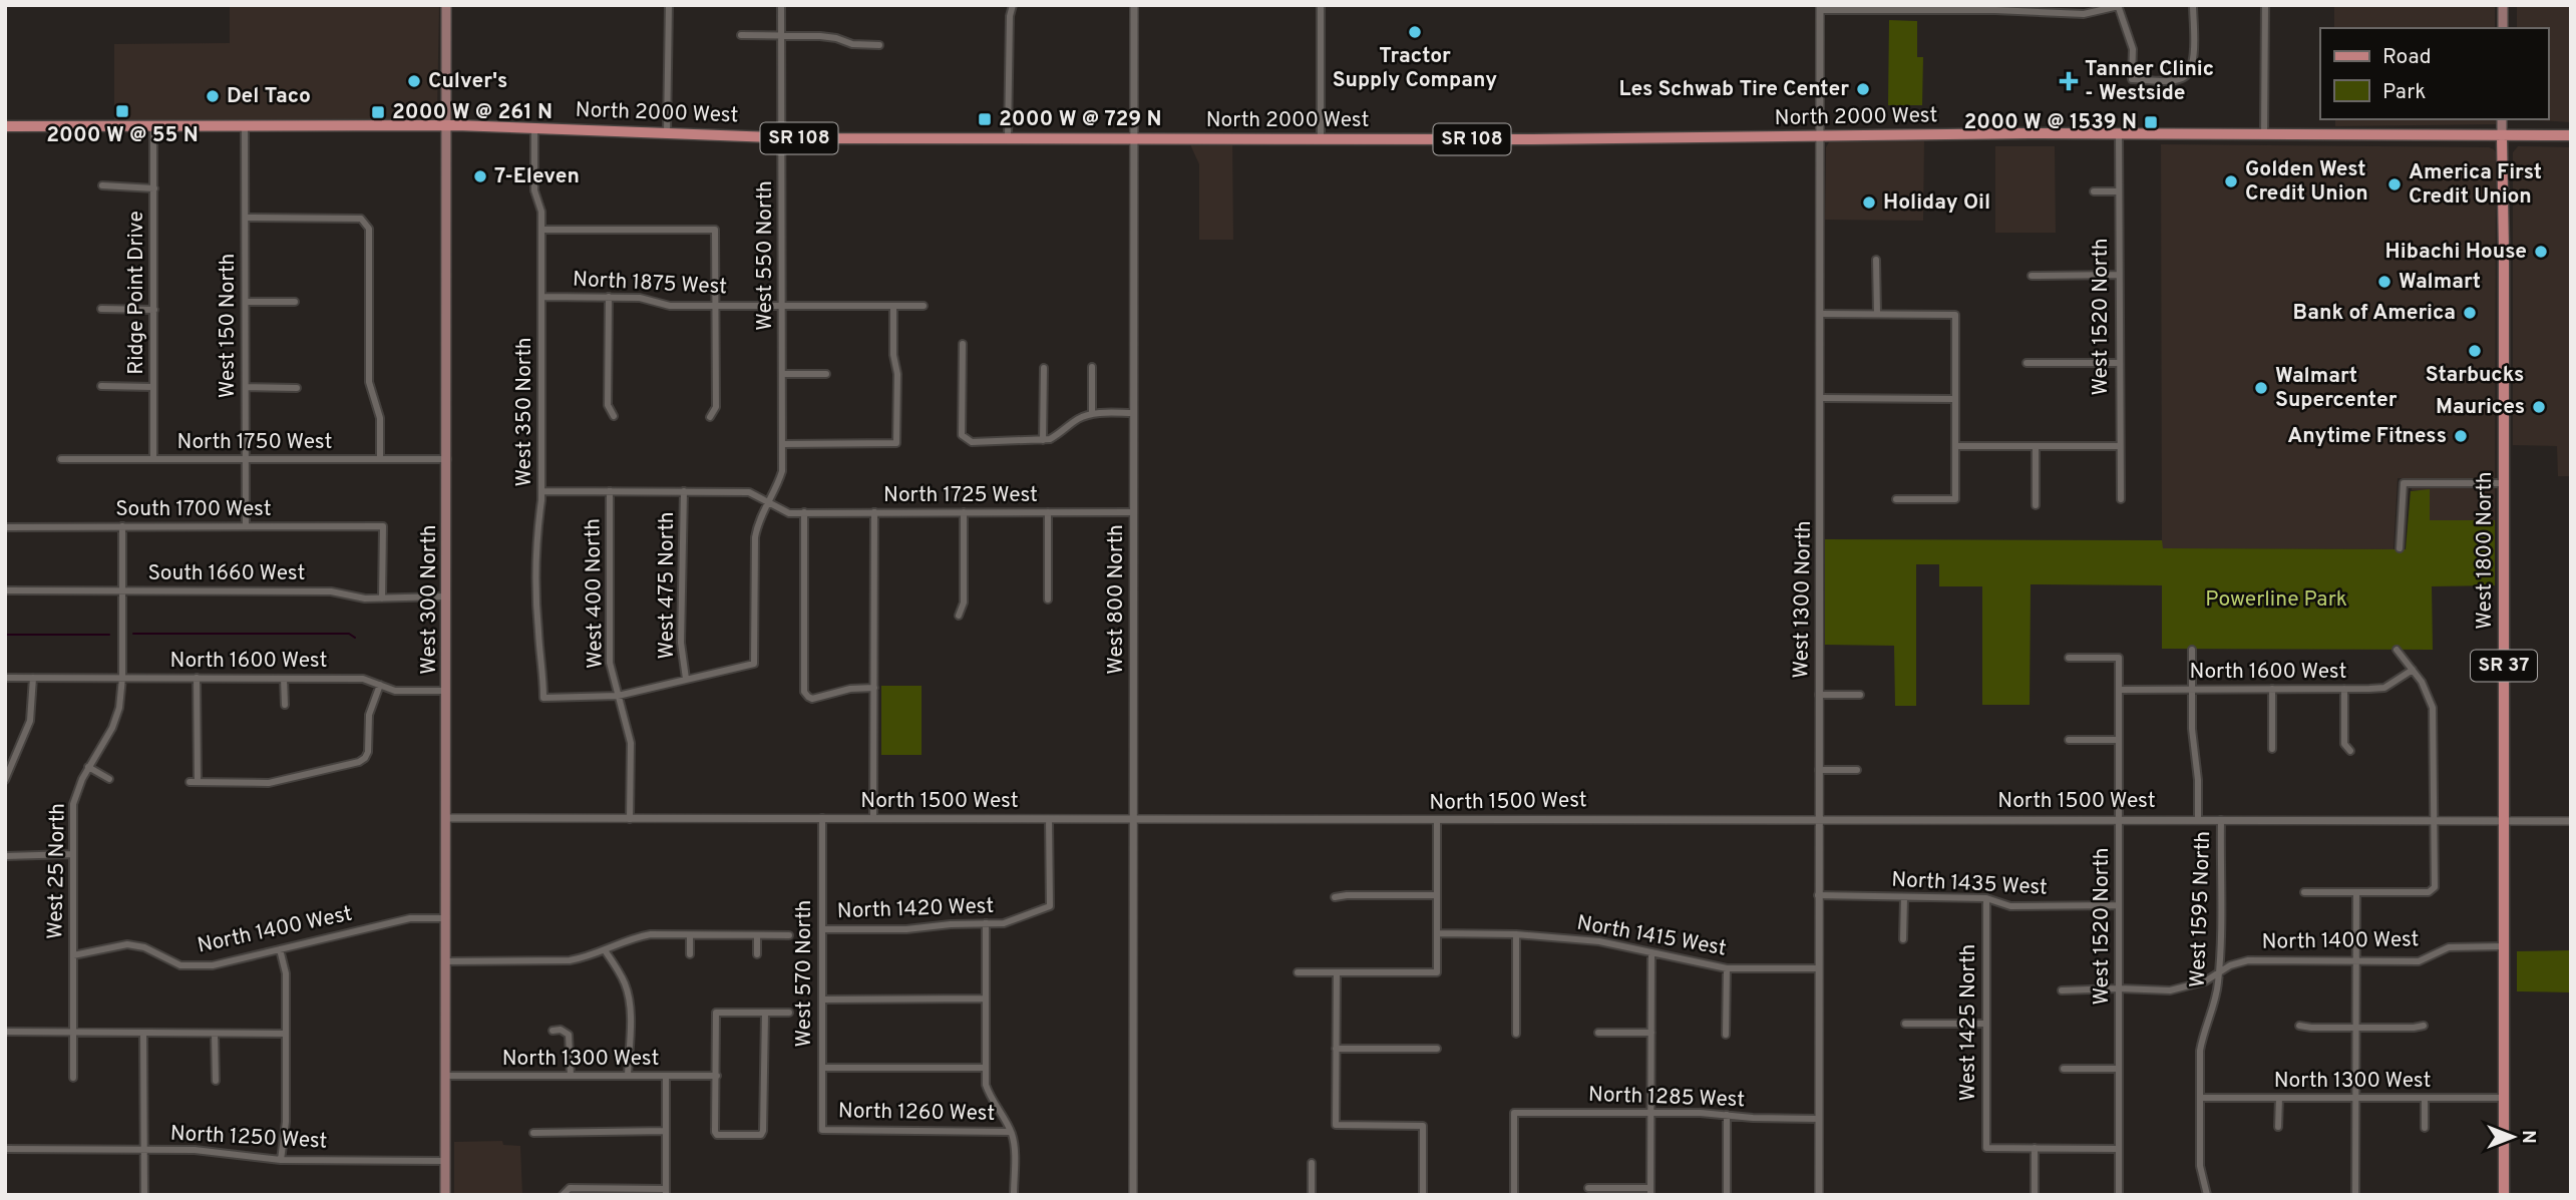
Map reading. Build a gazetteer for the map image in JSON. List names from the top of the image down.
{
  "streets": {
    "main road": [
      "North 2000 West",
      "SR 108",
      "West 1800 North",
      "West 300 North",
      "SR 37"
    ],
    "street": [
      "West 550 North",
      "North 1875 West",
      "Ridge Point Drive",
      "West 1520 North",
      "West 150 North",
      "West 350 North",
      "North 1750 West",
      "North 1725 West",
      "South 1700 West",
      "South 1660 West",
      "West 475 North",
      "West 400 North",
      "West 800 North",
      "West 1300 North",
      "North 1600 West",
      "North 1500 West",
      "West 25 North",
      "North 1435 West",
      "North 1420 West",
      "West 1595 North",
      "North 1400 West",
      "North 1415 West",
      "West 570 North",
      "West 1425 North",
      "North 1300 West",
      "North 1285 West",
      "North 1260 West",
      "North 1250 West"
    ]
  },
  "crossings": [
    ["North 2000 West", "West 550 North"],
    ["North 2000 West", "Ridge Point Drive"],
    ["North 2000 West", "West 1520 North"],
    ["North 2000 West", "West 150 North"],
    ["North 2000 West", "West 350 North"],
    ["North 2000 West", "West 1800 North"],
    ["North 2000 West", "West 300 North"],
    ["North 2000 West", "West 800 North"],
    ["North 2000 West", "West 1300 North"],
    ["West 550 North", "North 1875 West"],
    ["West 550 North", "North 1725 West"],
    ["West 550 North", "West 475 North"],
    ["North 1875 West", "West 350 North"],
    ["Ridge Point Drive", "North 1750 West"],
    ["West 1520 North", "North 1600 West"],
    ["West 1520 North", "North 1500 West"],
    ["West 1520 North", "North 1435 West"],
    ["West 1520 North", "North 1400 West"],
    ["West 150 North", "North 1750 West"],
    ["West 150 North", "South 1700 West"],
    ["West 350 North", "West 400 North"],
    ["North 1750 West", "West 300 North"],
    ["North 1725 West", "West 800 North"],
    ["South 1700 West", "South 1660 West"],
    ["South 1700 West", "West 25 North"],
    ["West 1800 North", "North 1500 West"],
    ["West 1800 North", "North 1400 West"],
    ["West 1800 North", "North 1300 West"],
    ["South 1660 West", "West 300 North"],
    ["South 1660 West", "West 25 North"],
    ["West 400 North", "North 1500 West"],
    ["West 300 North", "North 1600 West"],
    ["West 300 North", "North 1500 West"],
    ["West 300 North", "North 1400 West"],
    ["West 300 North", "North 1300 West"],
    ["West 300 North", "North 1250 West"],
    ["West 800 North", "North 1500 West"],
    ["West 1300 North", "North 1500 West"],
    ["West 1300 North", "North 1435 West"],
    ["West 1300 North", "North 1415 West"],
    ["West 1300 North", "North 1285 West"],
    ["North 1600 West", "West 25 North"],
    ["North 1500 West", "North 1420 West"],
    ["North 1500 West", "West 1595 North"],
    ["North 1500 West", "West 570 North"],
    ["West 25 North", "North 1400 West"],
    ["North 1435 West", "West 1425 North"],
    ["North 1420 West", "West 570 North"],
    ["West 1595 North", "North 1400 West"],
    ["West 1595 North", "North 1300 West"],
    ["West 570 North", "North 1260 West"]
  ],
  "parks": ["Powerline Park"],
  "places": {
    "other": [
      "Tractor Supply Company",
      "Culver's",
      "Les Schwab Tire Center",
      "Del Taco",
      "7-Eleven",
      "Golden West Credit Union",
      "America First Credit Union",
      "Holiday Oil",
      "Hibachi House",
      "Walmart",
      "Bank of America",
      "Starbucks",
      "Walmart Supercenter",
      "Maurices",
      "Anytime Fitness"
    ],
    "health": ["Tanner Clinic - Westside"],
    "transit": [
      "2000 W @ 55 N",
      "2000 W @ 261 N",
      "2000 W @ 729 N",
      "2000 W @ 1539 N"
    ]
  },
  "legend": ["Road", "Park"],
  "north": "right"
}
